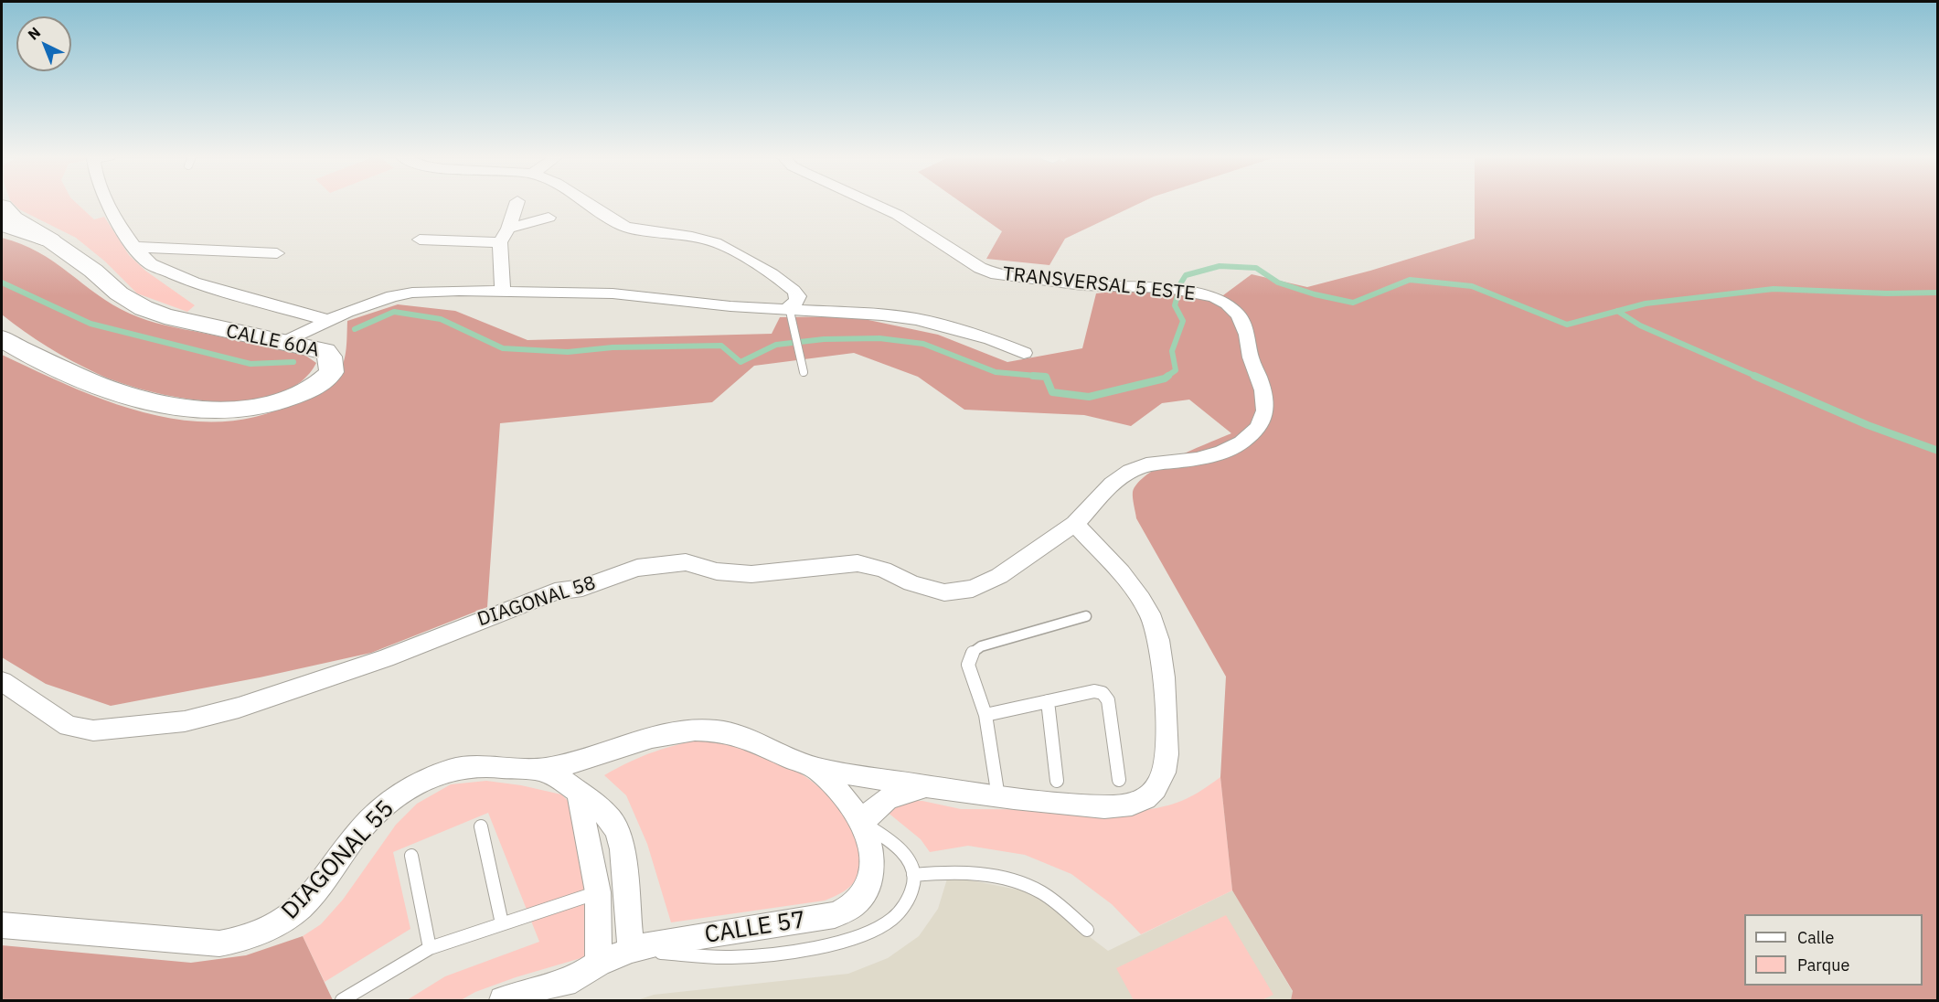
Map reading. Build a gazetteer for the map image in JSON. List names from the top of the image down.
{
  "streets": {
    "street": [
      "TRANSVERSAL 5 ESTE",
      "CALLE 60A",
      "DIAGONAL 58",
      "DIAGONAL 55",
      "CALLE 57"
    ]
  },
  "crossings": [
    ["TRANSVERSAL 5 ESTE", "DIAGONAL 58"]
  ],
  "legend": ["Calle", "Parque"],
  "north": "top left"
}
